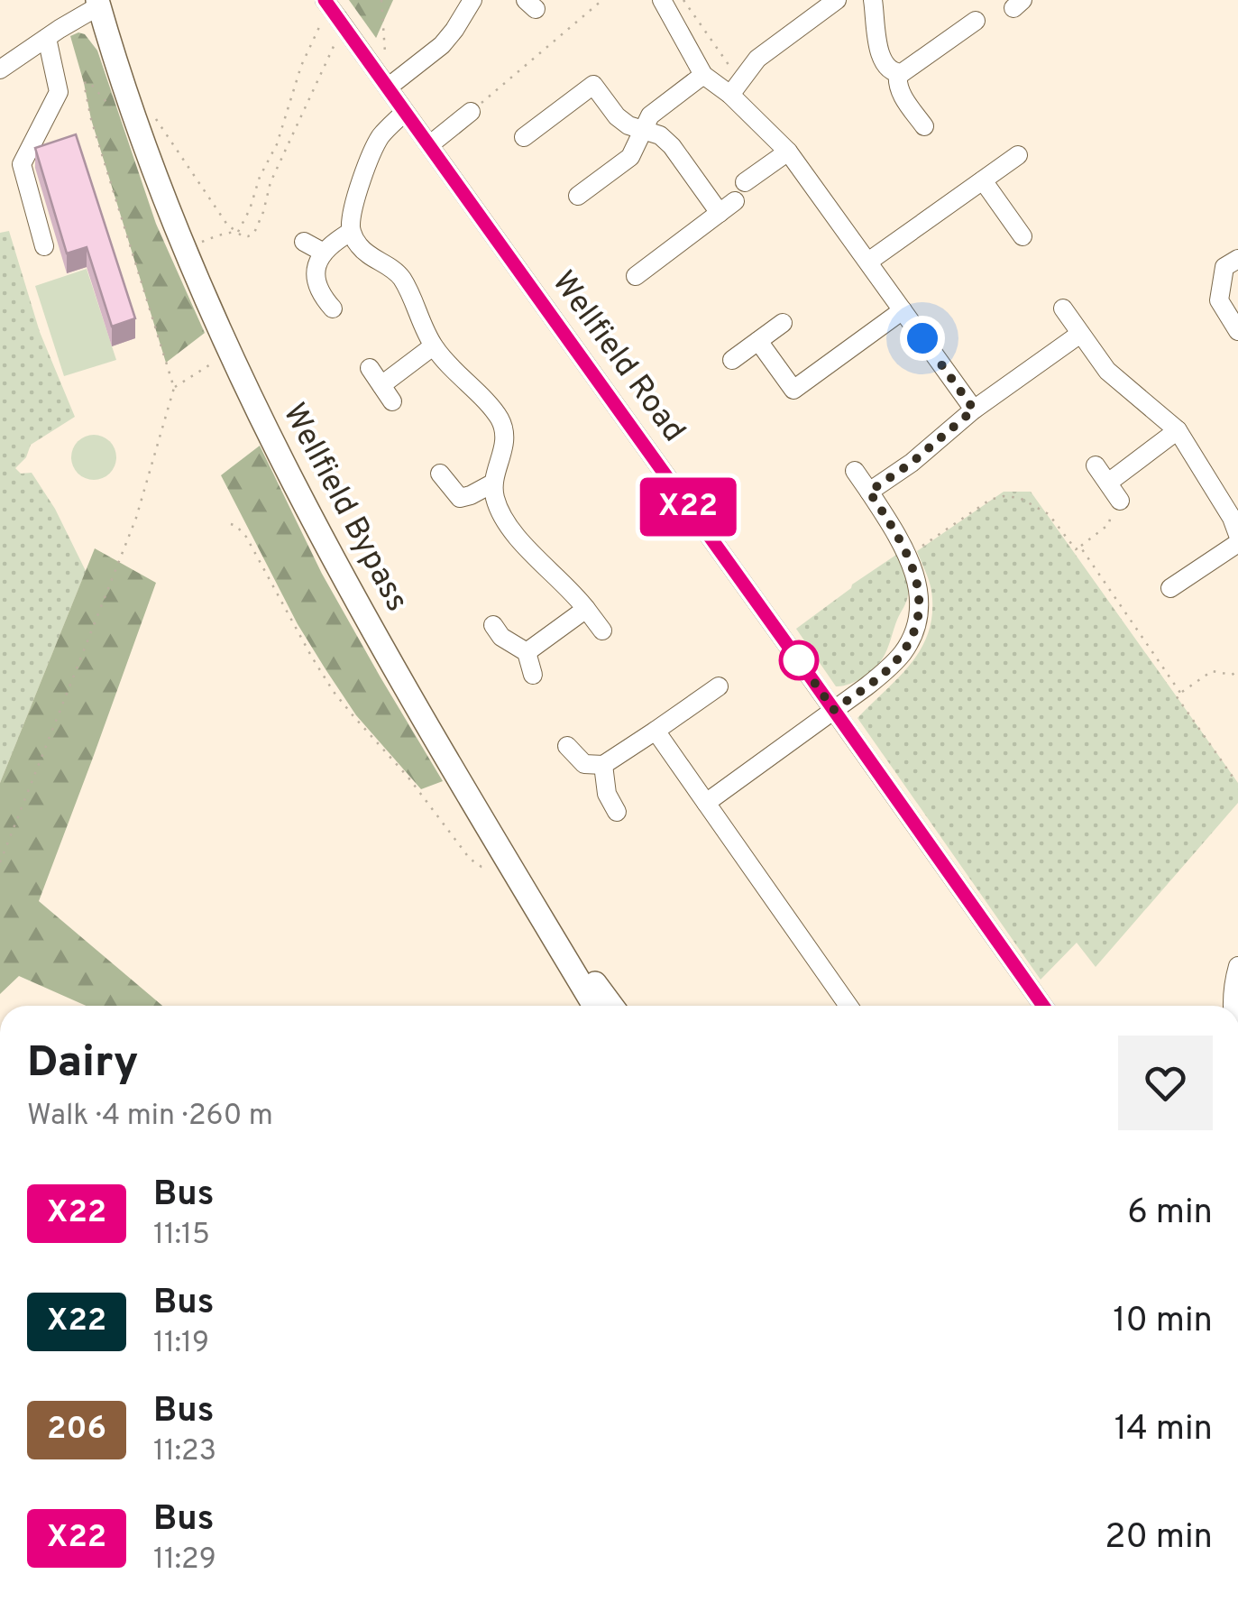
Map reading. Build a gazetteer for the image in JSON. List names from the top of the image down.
{
  "streets": {
    "main road": ["Wellfield Bypass"],
    "street": ["Wellfield Road"]
  },
  "lines": ["bus line X22"],
  "page": {
    "on_map": "X22",
    "heading": ["Dairy", "Walk · 4 min · 260 m"],
    "list": [
      {
        "mark": "X22",
        "name": "Bus",
        "note": "11:15",
        "value": "6 min"
      },
      {
        "mark": "X22",
        "name": "Bus",
        "note": "11:19",
        "value": "10 min"
      },
      {
        "mark": "206",
        "name": "Bus",
        "note": "11:23",
        "value": "14 min"
      },
      {
        "mark": "X22",
        "name": "Bus",
        "note": "11:29",
        "value": "20 min"
      }
    ]
  }
}
